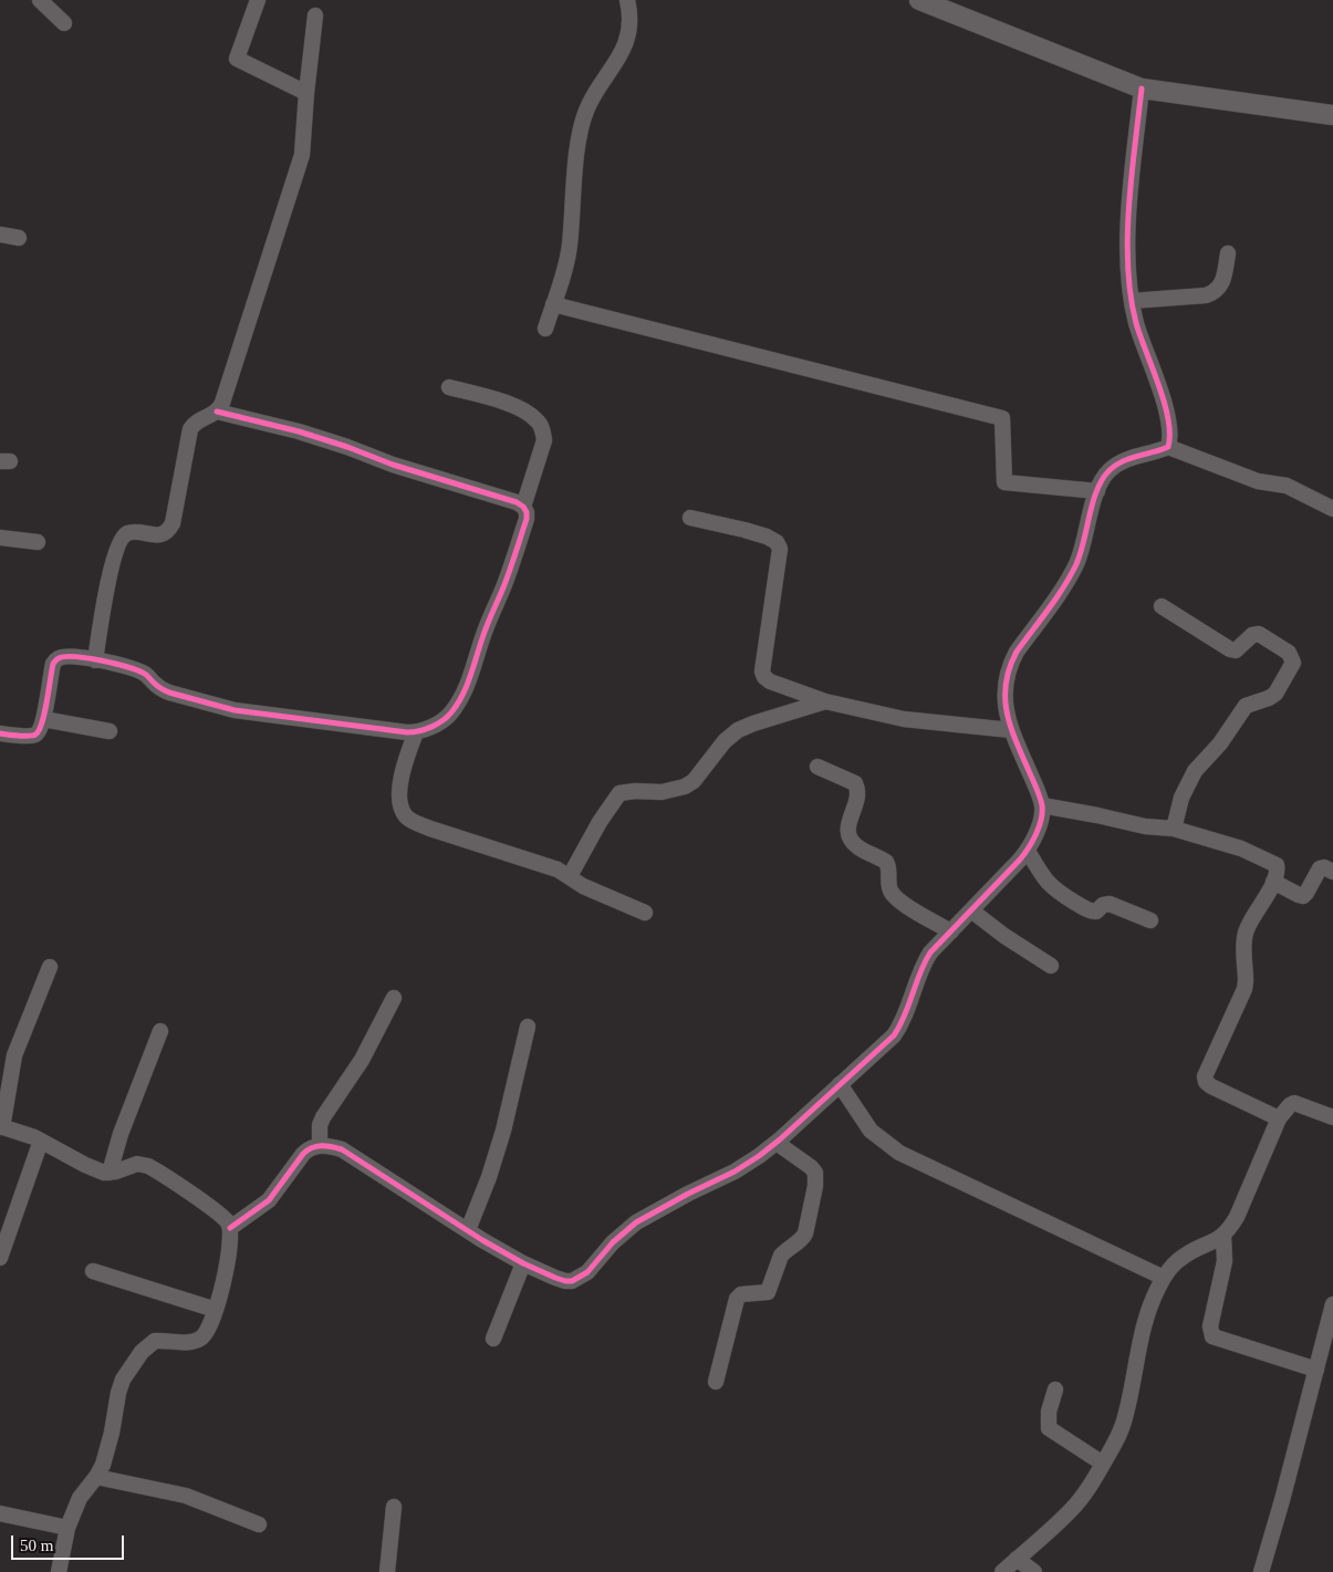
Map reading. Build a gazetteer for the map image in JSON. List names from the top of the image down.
{
  "scale_bar": "50 m"
}
